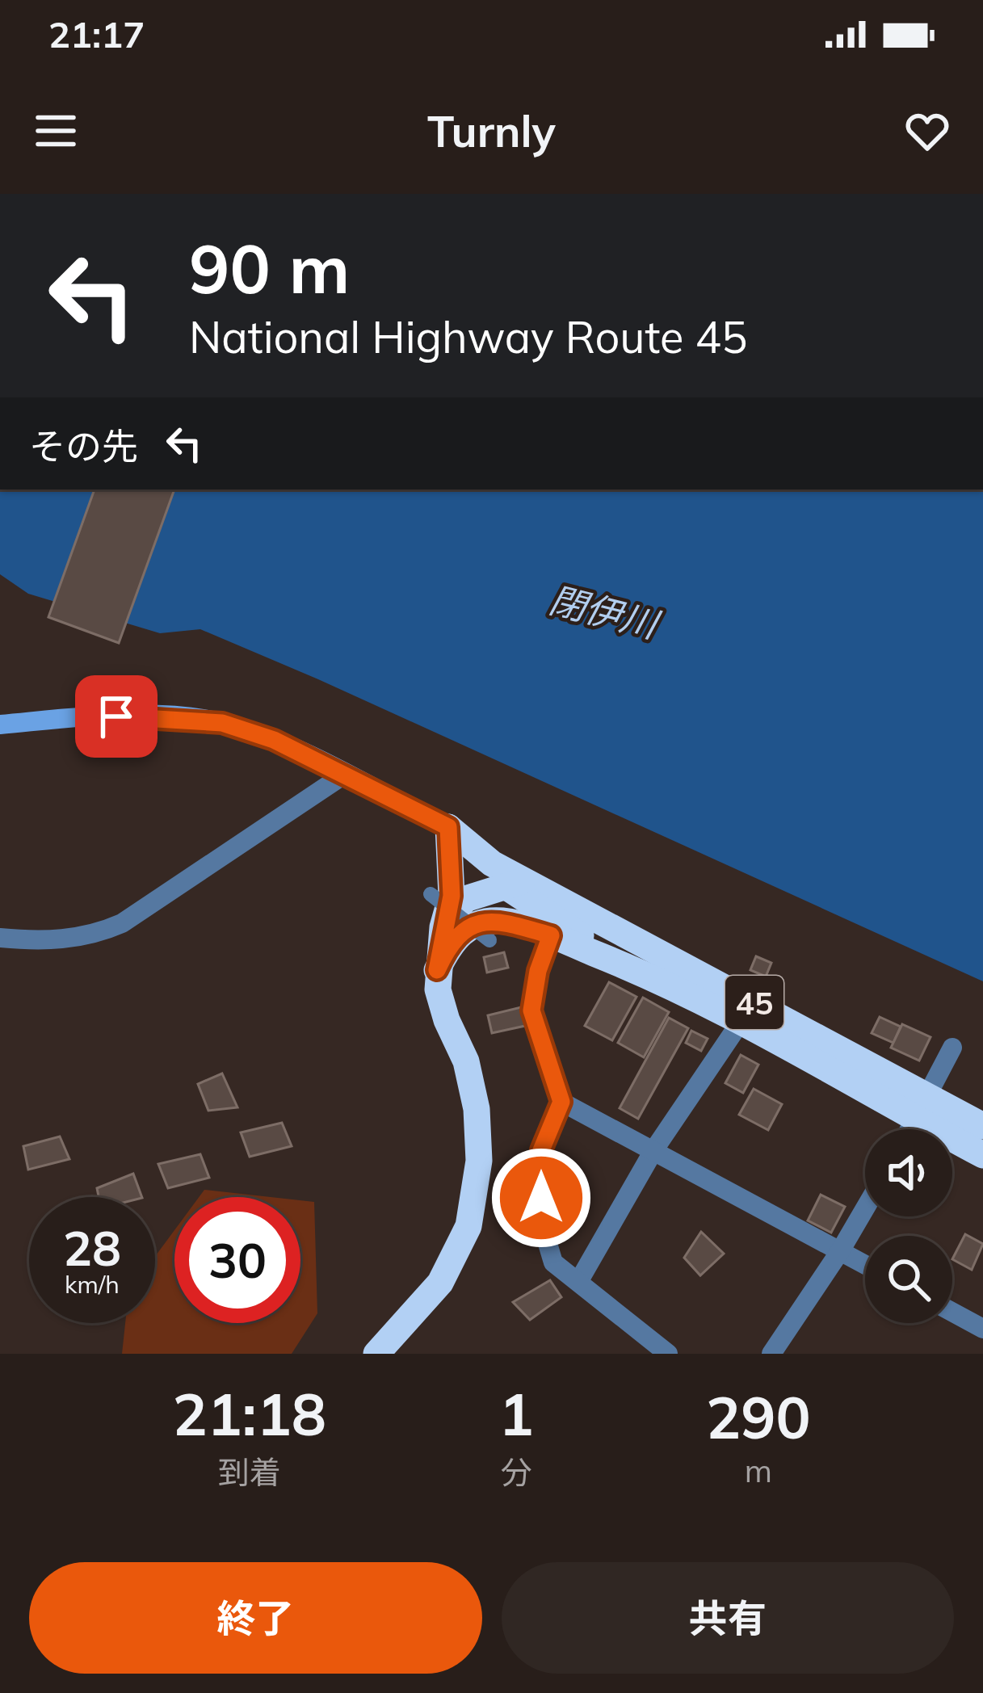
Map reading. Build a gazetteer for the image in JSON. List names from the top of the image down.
{
  "streets": {
    "highway": ["45"]
  },
  "water": ["閉伊川"],
  "page": {
    "status": "21:17",
    "header": "Turnly",
    "turn": ["90 m", "National Highway Route 45"],
    "then": "その先",
    "speed": "28 km/h",
    "limit": "30",
    "eta": [
      "21:18",
      "到着",
      "1",
      "分",
      "290",
      "m"
    ],
    "buttons": ["終了", "共有"]
  }
}
